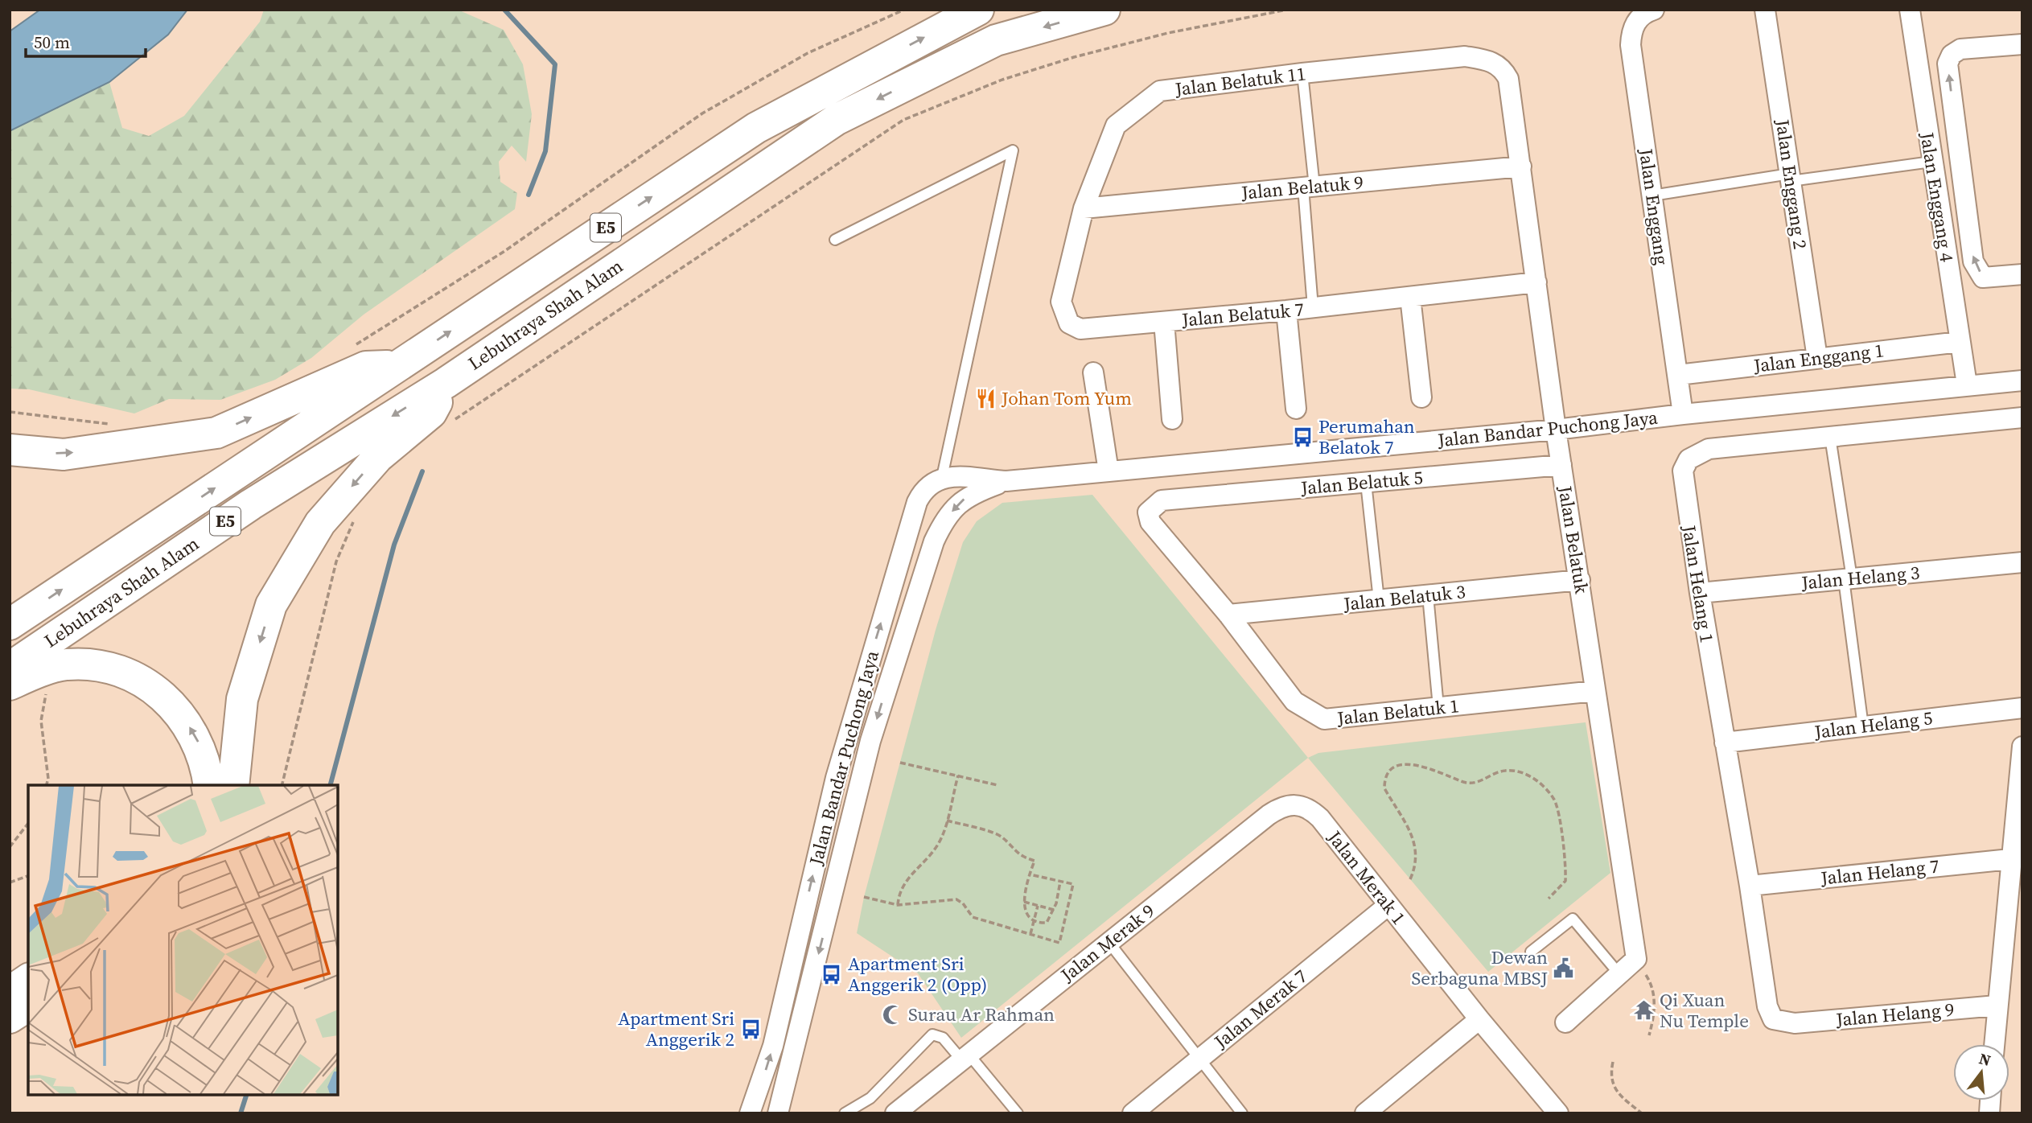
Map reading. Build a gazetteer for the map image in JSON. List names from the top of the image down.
{
  "streets": {
    "highway": ["E5", "Lebuhraya Shah Alam"],
    "street": [
      "Jalan Belatuk 11",
      "Jalan Enggang 2",
      "Jalan Belatuk 9",
      "Jalan Enggang 4",
      "Jalan Enggang",
      "Jalan Belatuk 7",
      "Jalan Enggang 1",
      "Jalan Bandar Puchong Jaya",
      "Jalan Belatuk 5",
      "Jalan Belatuk",
      "Jalan Helang 3",
      "Jalan Helang 1",
      "Jalan Belatuk 3",
      "Jalan Belatuk 1",
      "Jalan Helang 5",
      "Jalan Helang 7",
      "Jalan Merak 1",
      "Jalan Merak 9",
      "Jalan Merak 7",
      "Jalan Helang 9"
    ]
  },
  "crossings": [
    ["Jalan Belatuk 11", "Jalan Belatuk 9"],
    ["Jalan Belatuk 11", "Jalan Belatuk 7"],
    ["Jalan Belatuk 11", "Jalan Belatuk"],
    ["Jalan Enggang 2", "Jalan Enggang 1"],
    ["Jalan Belatuk 9", "Jalan Belatuk 7"],
    ["Jalan Belatuk 9", "Jalan Belatuk"],
    ["Jalan Enggang 4", "Jalan Enggang 1"],
    ["Jalan Enggang 4", "Jalan Bandar Puchong Jaya"],
    ["Jalan Enggang", "Jalan Enggang 1"],
    ["Jalan Enggang", "Jalan Bandar Puchong Jaya"],
    ["Jalan Belatuk 7", "Jalan Belatuk"],
    ["Jalan Bandar Puchong Jaya", "Jalan Belatuk"],
    ["Jalan Belatuk 5", "Jalan Belatuk"],
    ["Jalan Belatuk 5", "Jalan Belatuk 1"],
    ["Jalan Belatuk", "Jalan Belatuk 3"],
    ["Jalan Belatuk", "Jalan Belatuk 1"],
    ["Jalan Helang 3", "Jalan Helang 1"],
    ["Jalan Helang 1", "Jalan Helang 5"],
    ["Jalan Helang 1", "Jalan Helang 7"],
    ["Jalan Helang 1", "Jalan Helang 9"],
    ["Jalan Belatuk 3", "Jalan Belatuk 1"],
    ["Jalan Merak 1", "Jalan Merak 9"],
    ["Jalan Merak 1", "Jalan Merak 7"]
  ],
  "places": {
    "restaurant": ["Johan Tom Yum"],
    "bus stop": ["Perumahan Belatok 7", "Apartment Sri Anggerik 2 (Opp)", "Apartment Sri Anggerik 2"],
    "public building": ["Dewan Serbaguna MBSJ"],
    "temple": ["Qi Xuan Nu Temple"],
    "mosque": ["Surau Ar Rahman"]
  },
  "scale_bar": "50 m",
  "north": "top"
}
